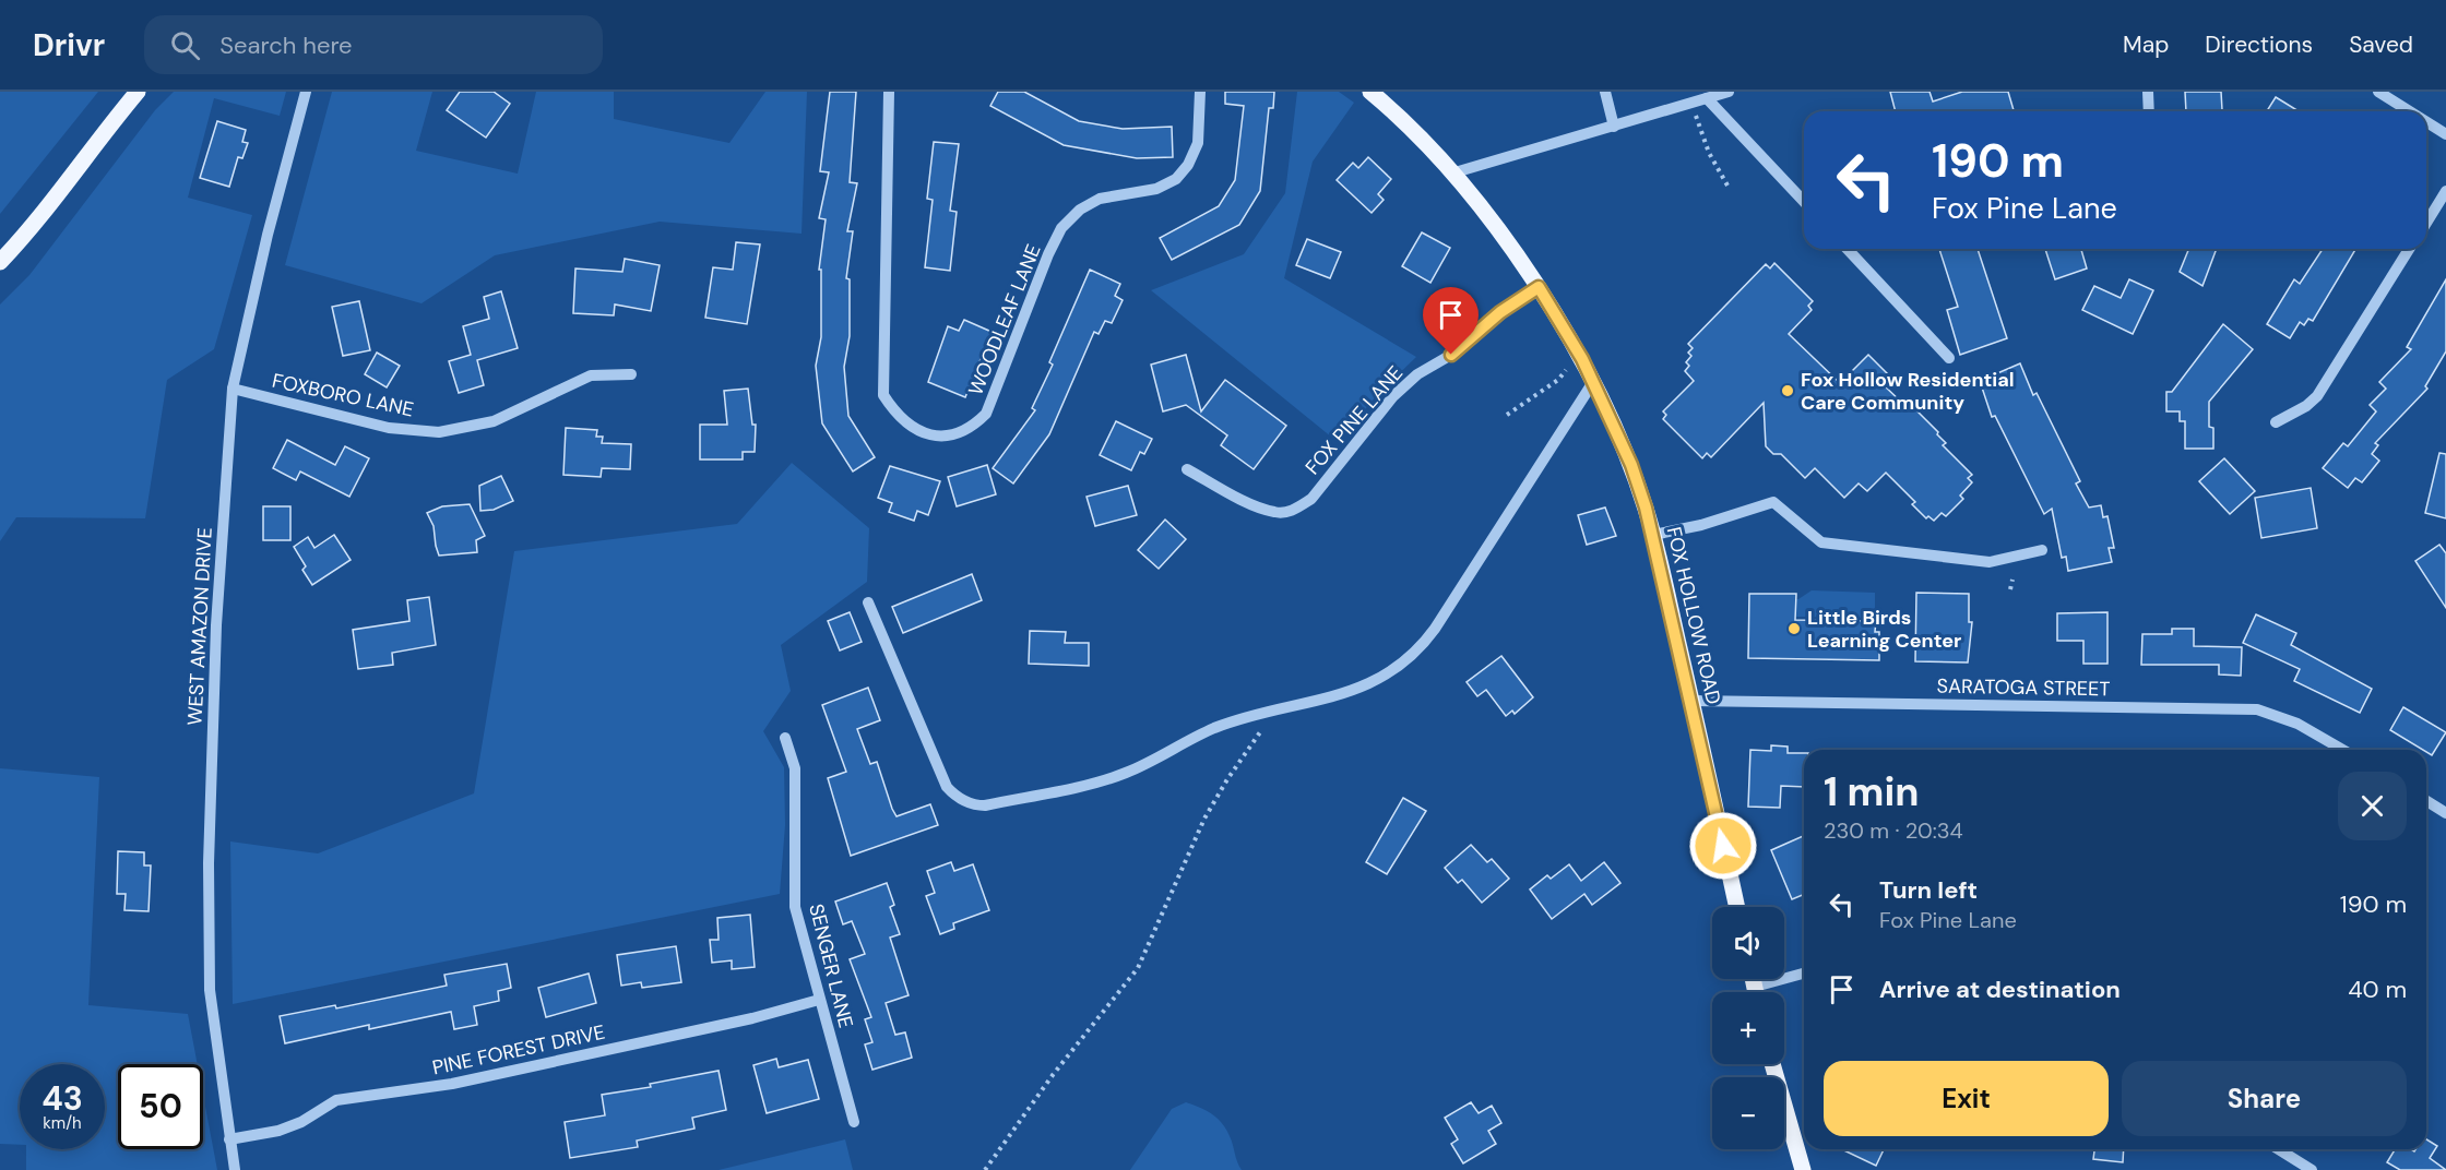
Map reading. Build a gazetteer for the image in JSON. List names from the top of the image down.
{
  "streets": {
    "main road": ["FOX HOLLOW ROAD"],
    "street": [
      "WOODLEAF LANE",
      "FOXBORO LANE",
      "FOX PINE LANE",
      "WEST AMAZON DRIVE",
      "SARATOGA STREET",
      "SENGER LANE",
      "PINE FOREST DRIVE"
    ]
  },
  "crossings": [
    ["FOXBORO LANE", "WEST AMAZON DRIVE"],
    ["FOX PINE LANE", "FOX HOLLOW ROAD"],
    ["FOX HOLLOW ROAD", "SARATOGA STREET"],
    ["WEST AMAZON DRIVE", "PINE FOREST DRIVE"],
    ["SENGER LANE", "PINE FOREST DRIVE"]
  ],
  "places": ["Fox Hollow Residential Care Community", "Little Birds Learning Center"],
  "page": {
    "header": "Drivr",
    "search": "Search here",
    "nav": ["Map", "Directions", "Saved"],
    "turn": ["190 m", "Fox Pine Lane"],
    "heading": ["1 min", "230 m · 20:34"],
    "list": [
      {
        "name": "Turn left",
        "note": "Fox Pine Lane",
        "value": "190 m"
      },
      {
        "name": "Arrive at destination",
        "value": "40 m"
      }
    ],
    "map_buttons": ["+", "−"],
    "buttons": ["Exit", "Share"],
    "speed": "43 km/h",
    "limit": "50"
  }
}
